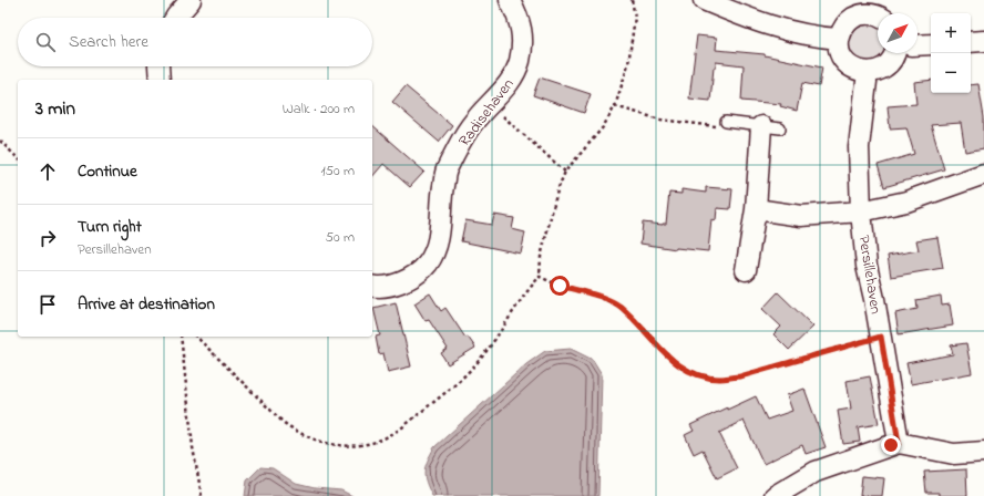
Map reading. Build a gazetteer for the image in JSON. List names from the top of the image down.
{
  "streets": {
    "street": ["Radisehaven", "Persillehaven"]
  },
  "north": "top right",
  "page": {
    "map_buttons": ["+", "−"],
    "search": "Search here",
    "heading": ["3 min", "Walk · 200 m"],
    "list": [
      ["Continue", "150 m"],
      ["Turn right", "Persillehaven", "50 m"],
      "Arrive at destination"
    ]
  }
}
